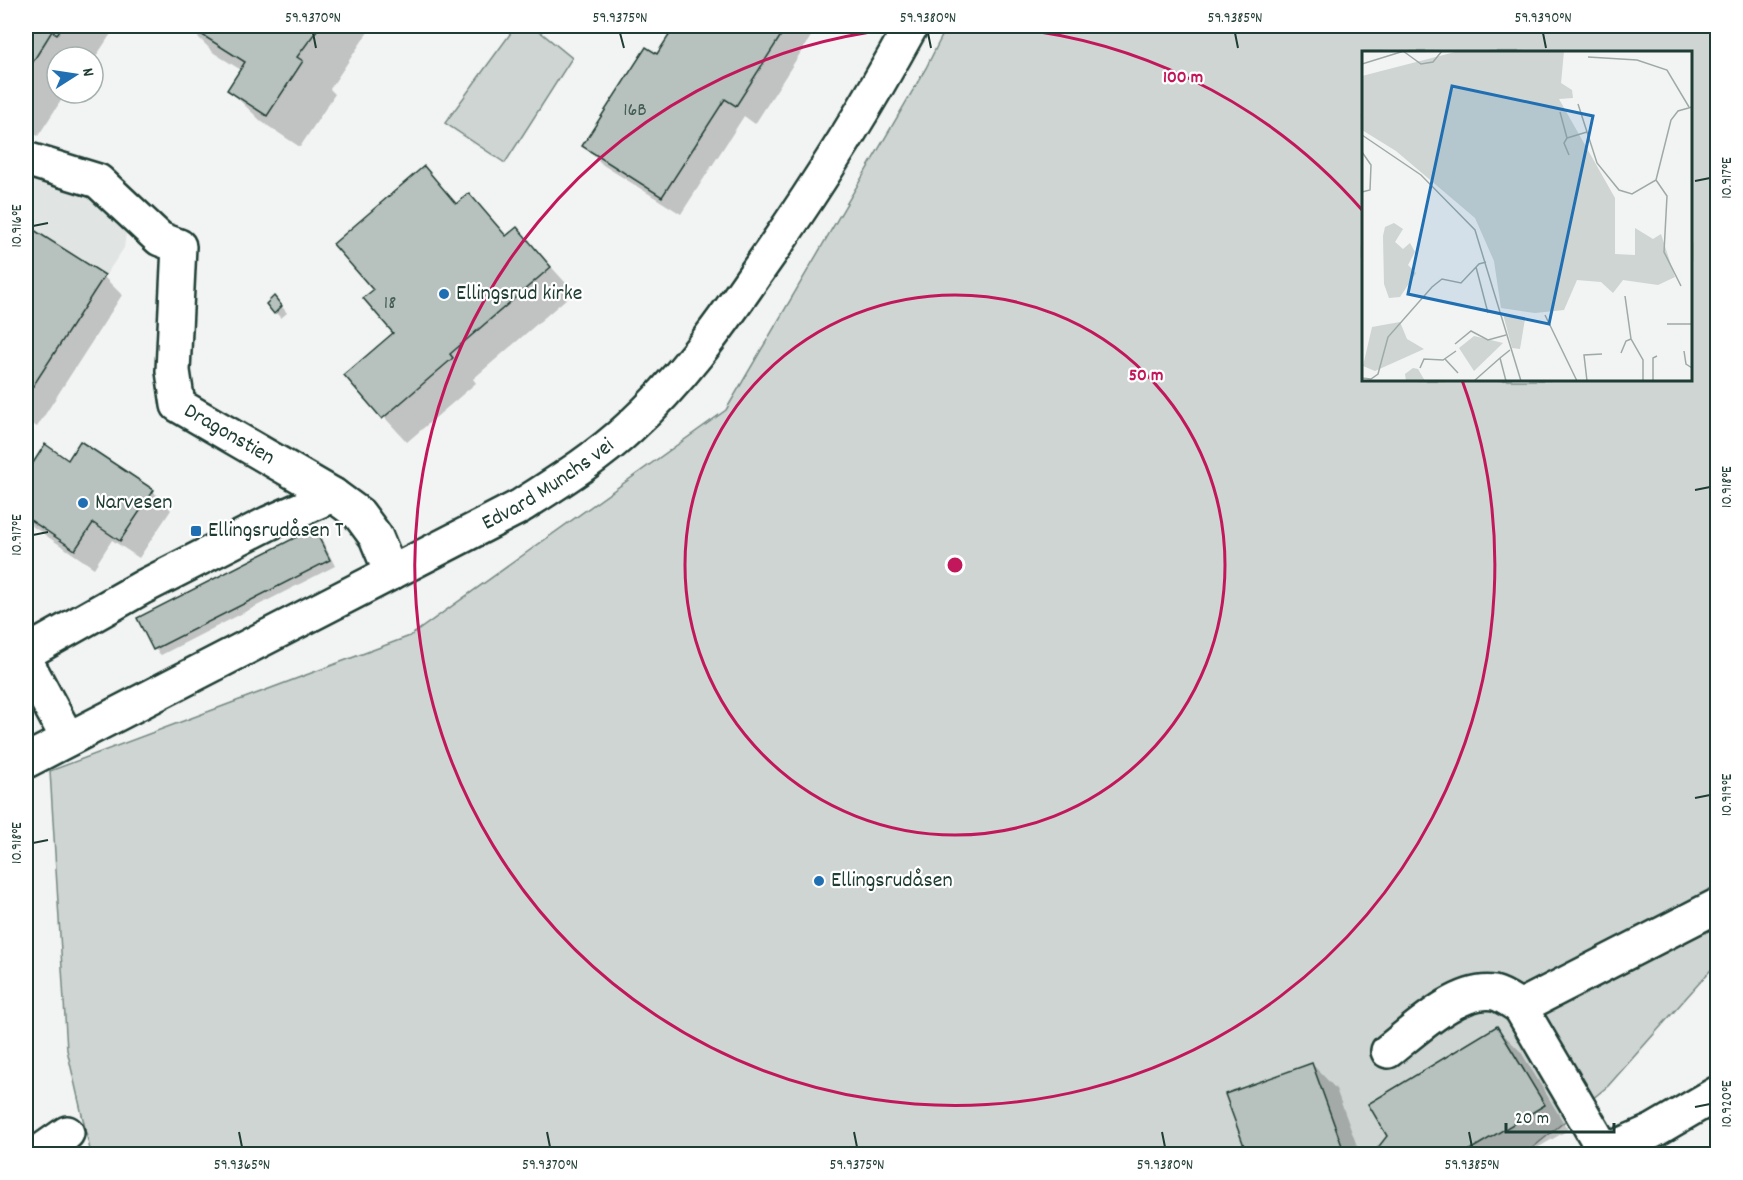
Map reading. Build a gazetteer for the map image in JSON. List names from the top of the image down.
{
  "streets": {
    "street": ["Dragonstien", "Edvard Munchs vei"]
  },
  "crossings": [
    ["Dragonstien", "Edvard Munchs vei"]
  ],
  "places": {
    "other": ["Ellingsrud kirke", "Narvesen", "Ellingsrudåsen"],
    "transit": ["Ellingsrudåsen T"]
  },
  "house_numbers": ["16B", "18"],
  "scale_bar": "20 m",
  "north": "right",
  "coordinates": [
    "59.9370°N",
    "59.9375°N",
    "59.9380°N",
    "59.9385°N",
    "59.9390°N",
    "10.917°E",
    "10.916°E",
    "10.918°E",
    "10.919°E",
    "10.920°E",
    "59.9365°N"
  ],
  "rings": ["100 m", "50 m"]
}
